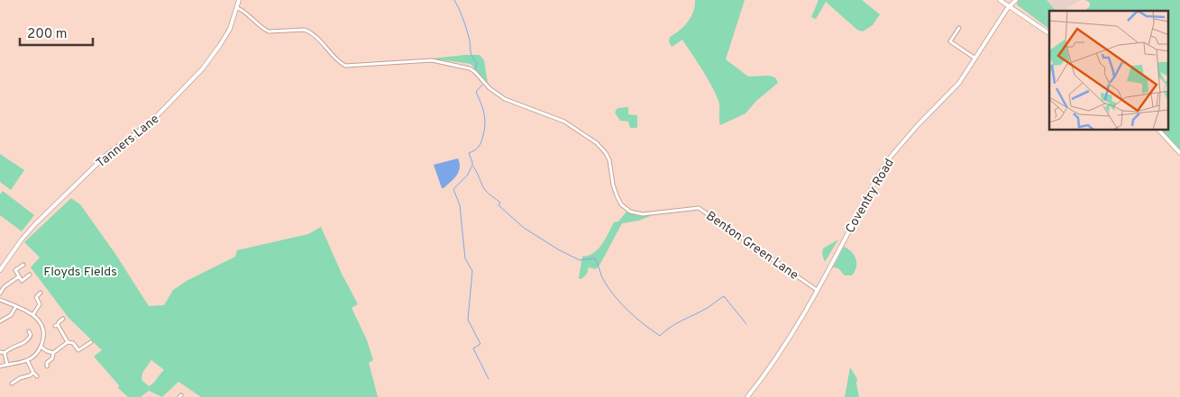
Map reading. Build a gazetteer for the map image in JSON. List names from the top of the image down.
{
  "streets": {
    "street": ["Tanners Lane", "Coventry Road", "Benton Green Lane"]
  },
  "crossings": [
    ["Tanners Lane", "Benton Green Lane"],
    ["Coventry Road", "Benton Green Lane"]
  ],
  "parks": ["Floyds Fields"],
  "scale_bar": "200 m"
}
